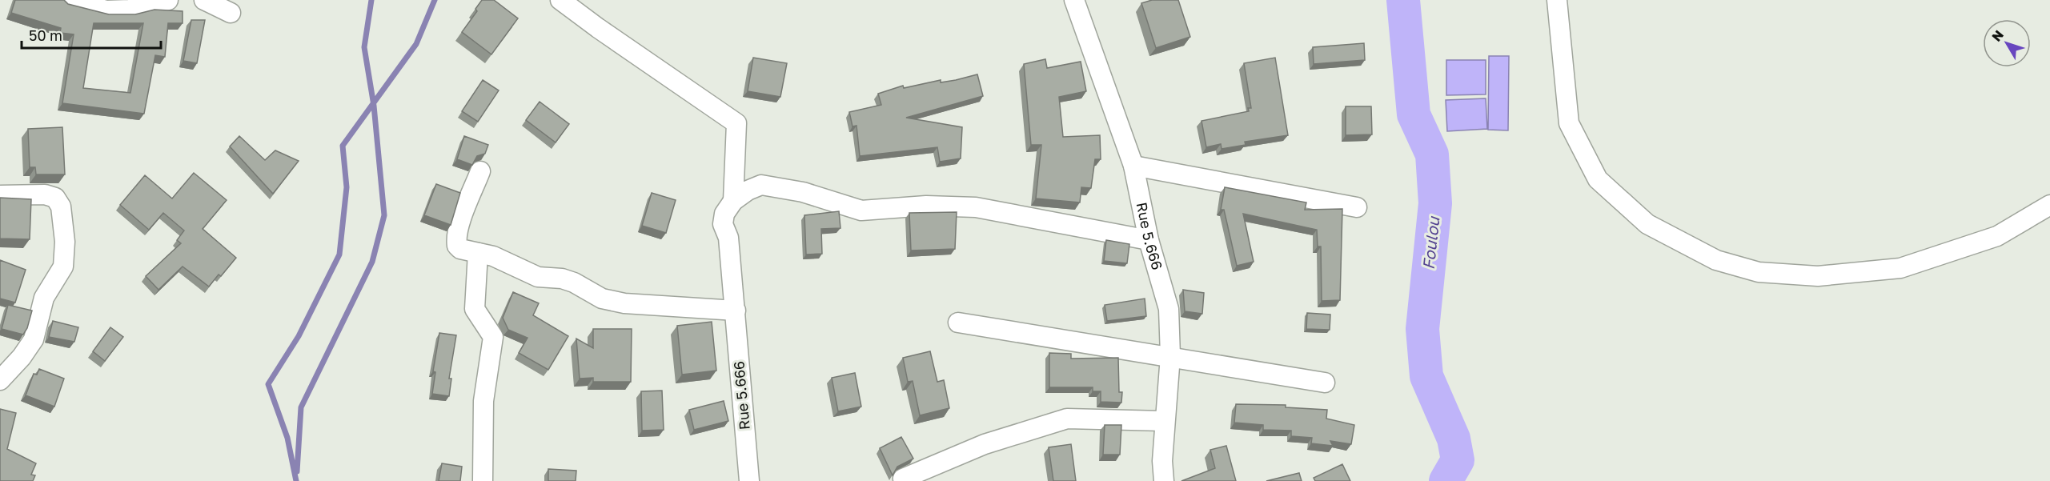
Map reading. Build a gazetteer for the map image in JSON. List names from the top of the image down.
{
  "streets": {
    "street": ["Rue 5.666"]
  },
  "water": ["Foulou"],
  "scale_bar": "50 m",
  "north": "top left"
}
